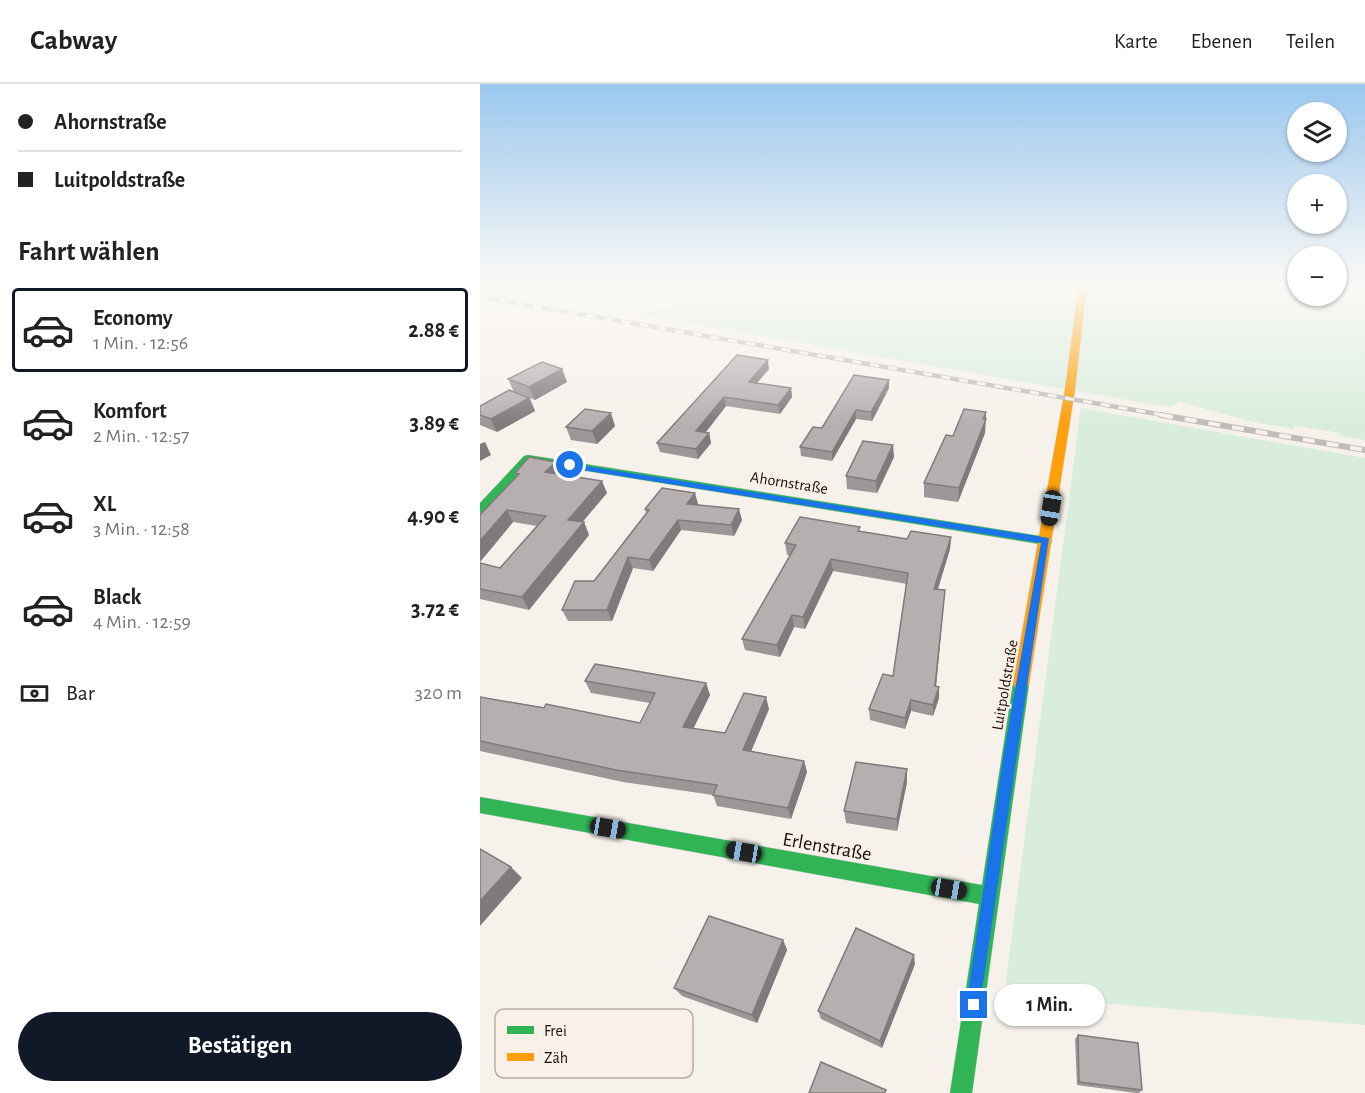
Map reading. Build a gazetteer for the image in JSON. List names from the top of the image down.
{
  "streets": {
    "street": ["Ahornstraße", "Luitpoldstraße", "Erlenstraße"]
  },
  "crossings": [
    ["Ahornstraße", "Luitpoldstraße"],
    ["Luitpoldstraße", "Erlenstraße"]
  ],
  "legend": ["Frei", "Zäh"],
  "page": {
    "header": "Cabway",
    "nav": ["Karte", "Ebenen", "Teilen"],
    "banner": ["Ahornstraße", "Luitpoldstraße"],
    "map_buttons": ["+", "−"],
    "heading": "Fahrt wählen",
    "list": [
      {
        "name": "Economy",
        "note": "1 Min. · 12:56",
        "value": "2.88 €"
      },
      {
        "name": "Komfort",
        "note": "2 Min. · 12:57",
        "value": "3.89 €"
      },
      {
        "name": "XL",
        "note": "3 Min. · 12:58",
        "value": "4.90 €"
      },
      {
        "name": "Black",
        "note": "4 Min. · 12:59",
        "value": "3.72 €"
      }
    ],
    "pay": ["Bar", "320 m"],
    "bubble": "1 Min.",
    "buttons": "Bestätigen"
  }
}
